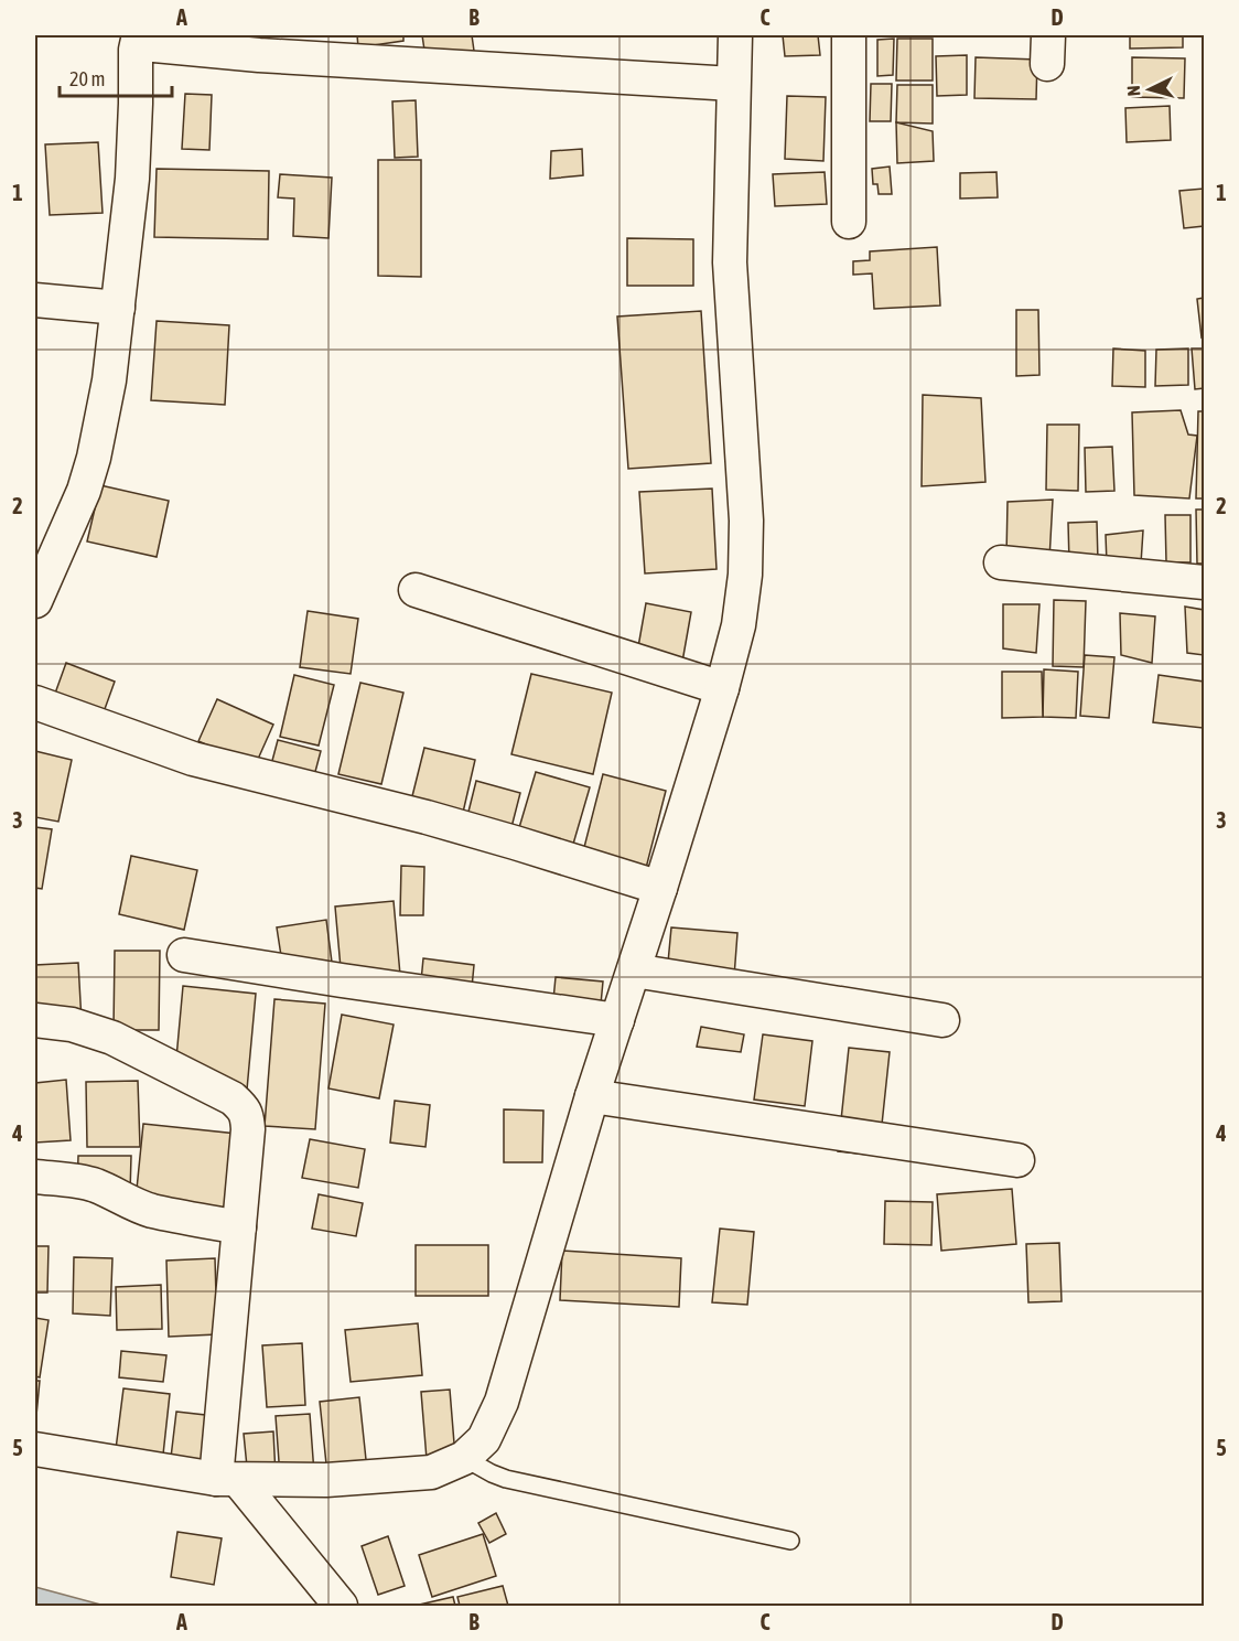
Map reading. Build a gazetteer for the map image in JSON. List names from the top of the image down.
{
  "scale_bar": "20 m",
  "north": "left",
  "grid": {
    "columns": [
      "A",
      "B",
      "C",
      "D"
    ],
    "rows": [
      "1",
      "2",
      "3",
      "4",
      "5"
    ]
  }
}
